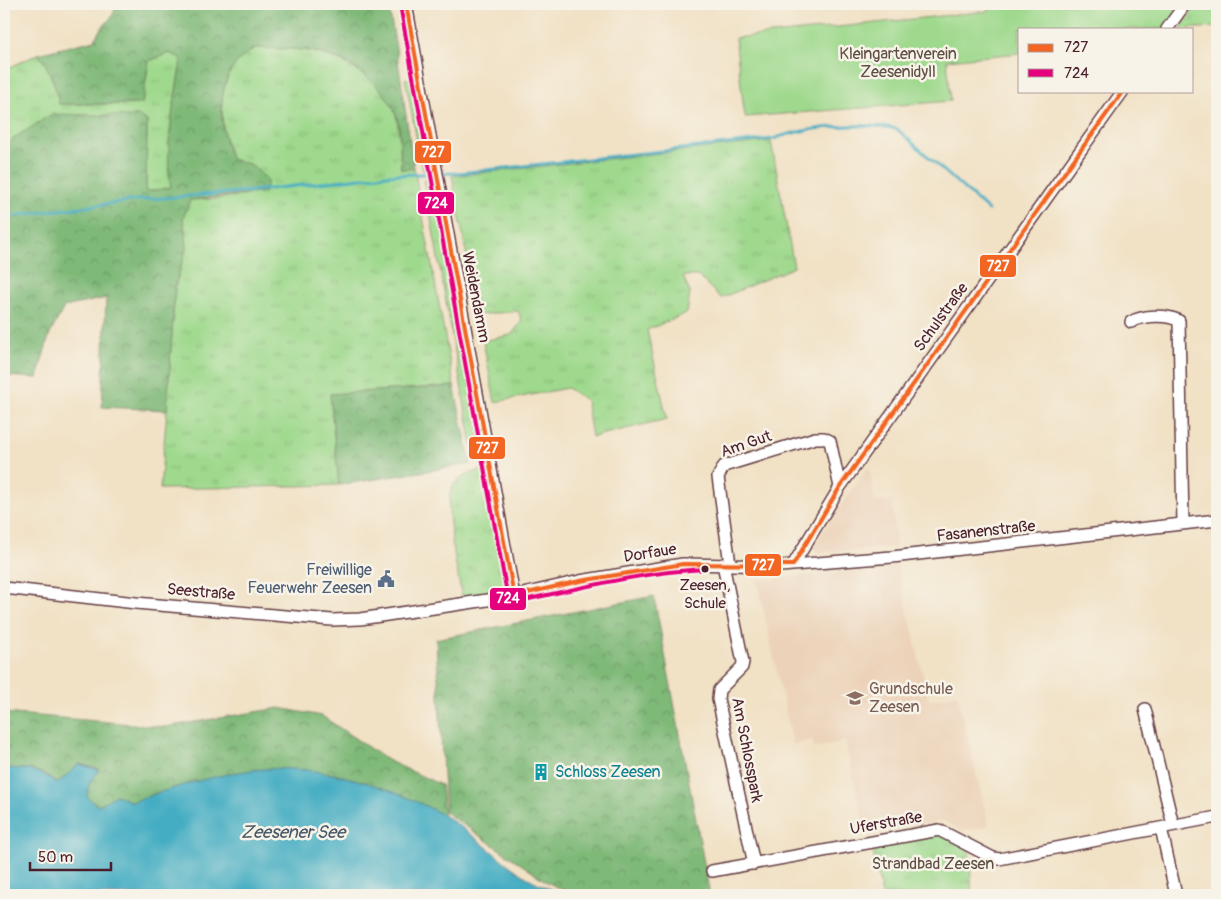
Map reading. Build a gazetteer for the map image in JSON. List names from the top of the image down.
{
  "streets": {
    "street": [
      "Weidendamm",
      "Schulstraße",
      "Am Gut",
      "Fasanenstraße",
      "Dorfaue",
      "Seestraße",
      "Am Schlosspark",
      "Uferstraße"
    ]
  },
  "crossings": [
    ["Weidendamm", "Dorfaue"],
    ["Weidendamm", "Seestraße"],
    ["Schulstraße", "Am Gut"],
    ["Schulstraße", "Fasanenstraße"],
    ["Schulstraße", "Dorfaue"],
    ["Am Gut", "Dorfaue"],
    ["Am Gut", "Am Schlosspark"],
    ["Fasanenstraße", "Dorfaue"],
    ["Dorfaue", "Seestraße"],
    ["Dorfaue", "Am Schlosspark"],
    ["Am Schlosspark", "Uferstraße"]
  ],
  "water": ["Zeesener See"],
  "parks": ["Kleingartenverein Zeesenidyll", "Strandbad Zeesen"],
  "places": {
    "other": ["Zeesen, Schule"],
    "public building": ["Freiwillige Feuerwehr Zeesen"],
    "school or university": ["Grundschule Zeesen"],
    "building": ["Schloss Zeesen"]
  },
  "lines": ["transit line 727", "transit line 724"],
  "legend": ["727", "724"],
  "scale_bar": "50 m"
}
